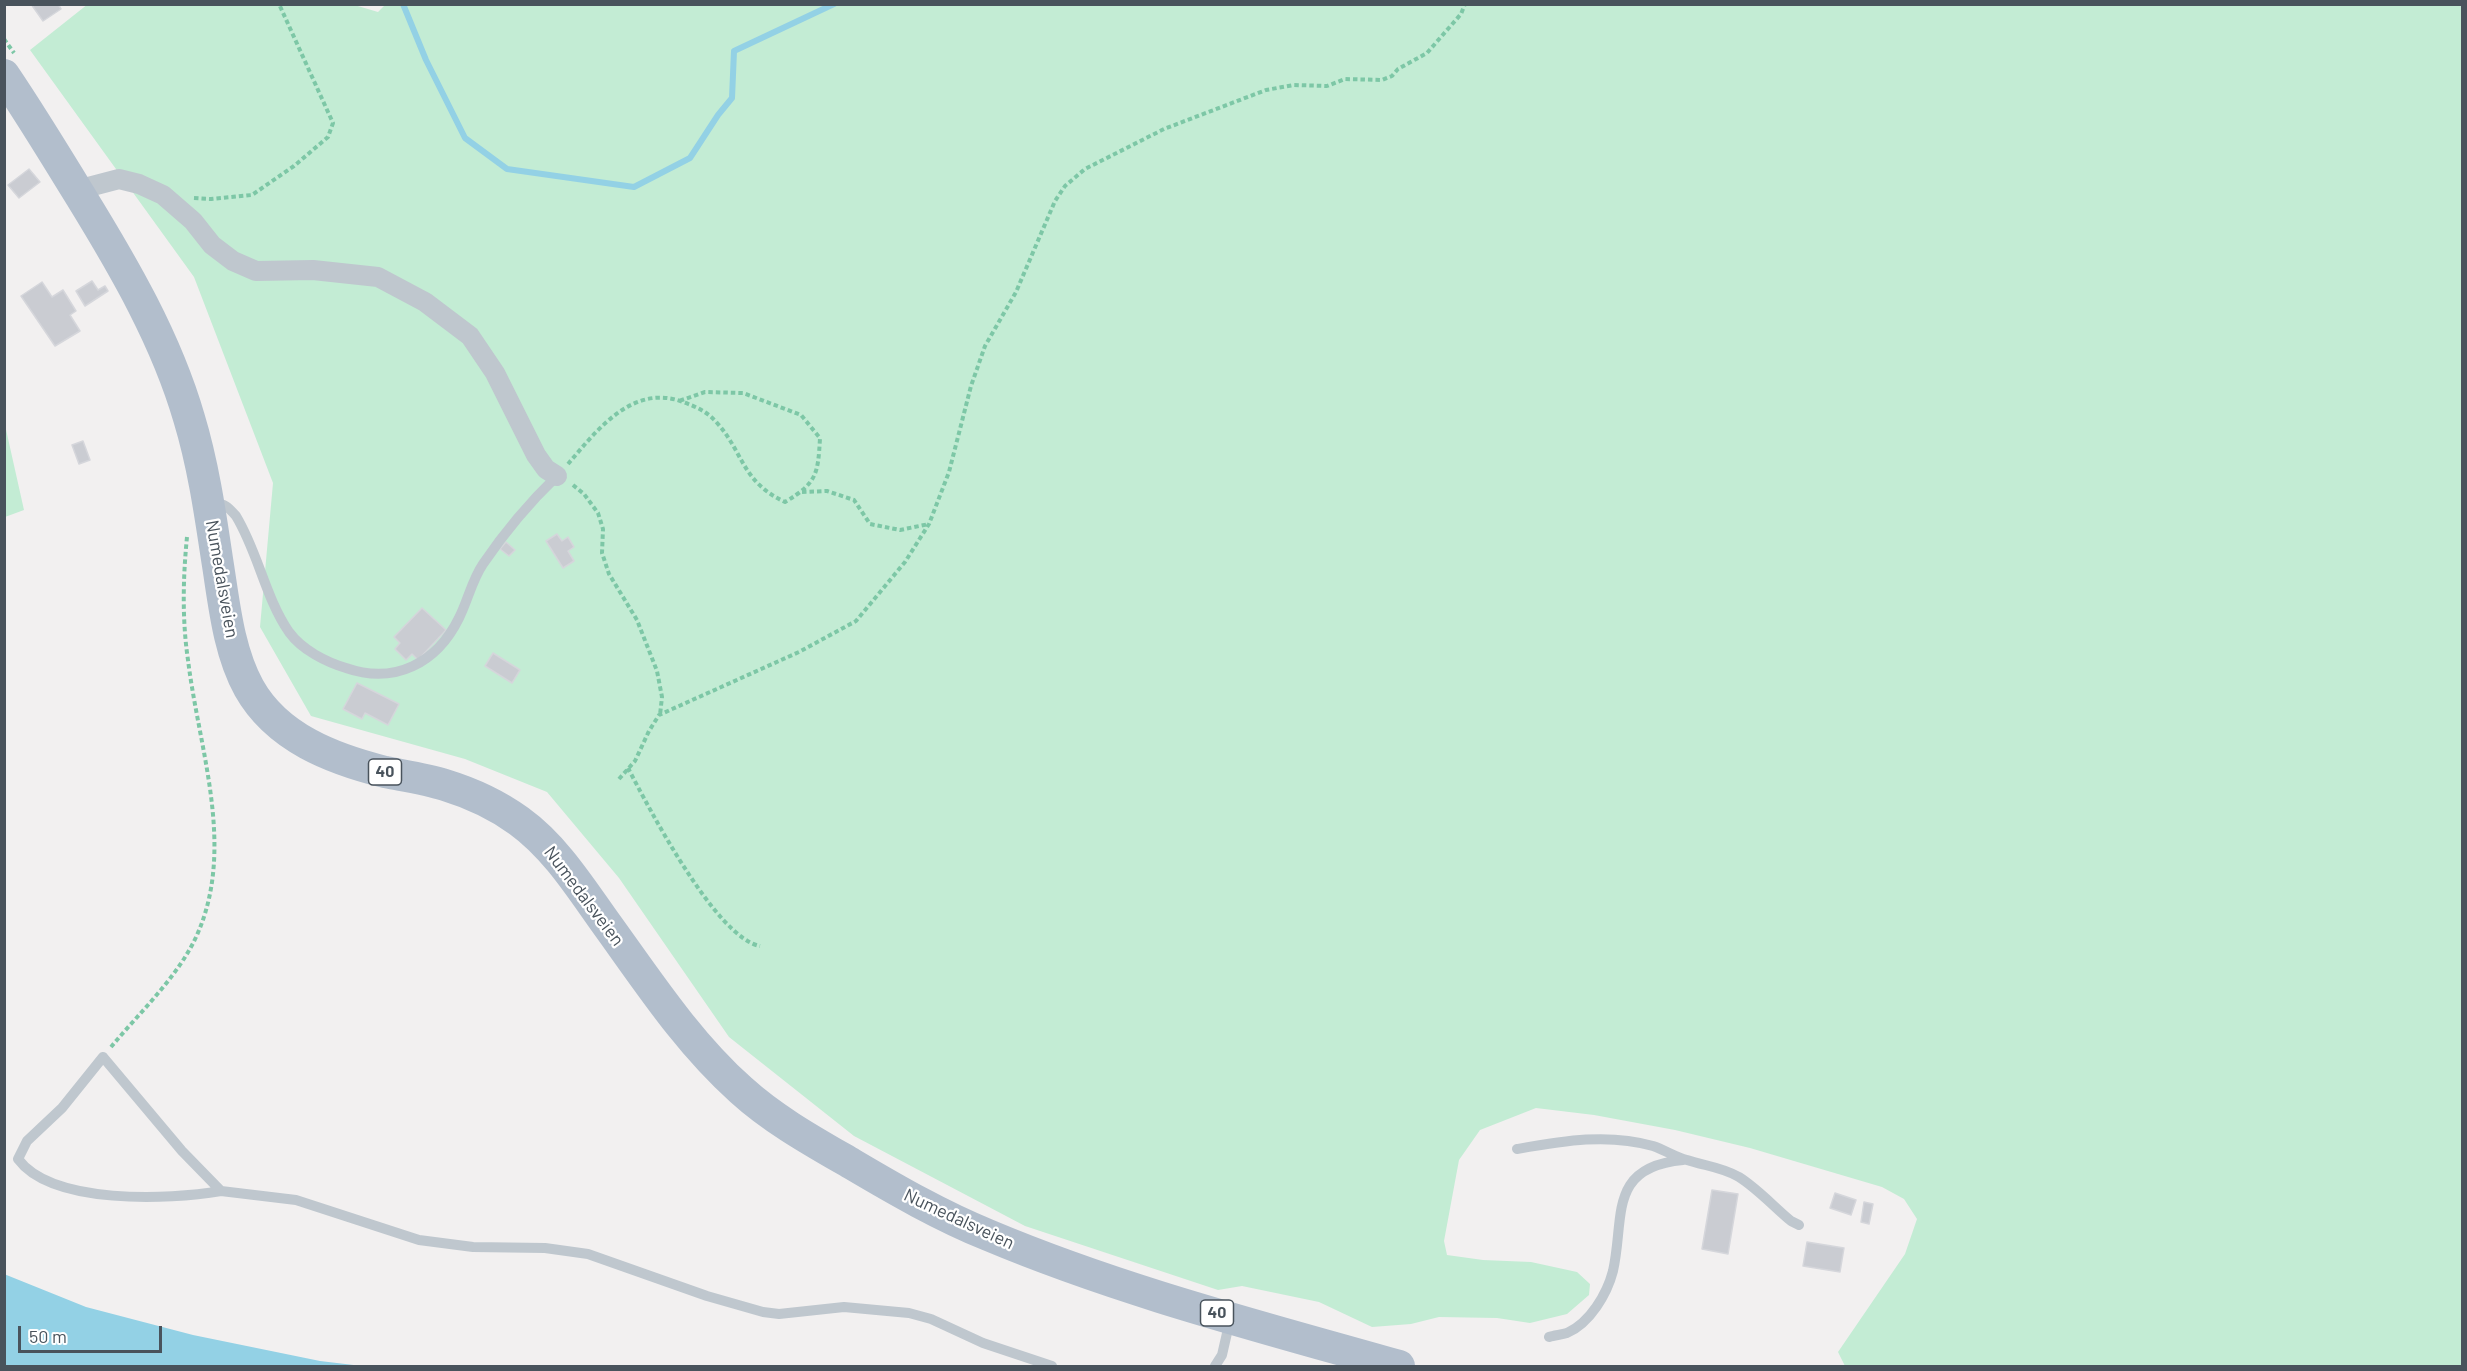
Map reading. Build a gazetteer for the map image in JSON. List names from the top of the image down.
{
  "streets": {
    "main road": ["Numedalsveien", "40"]
  },
  "scale_bar": "50 m"
}
